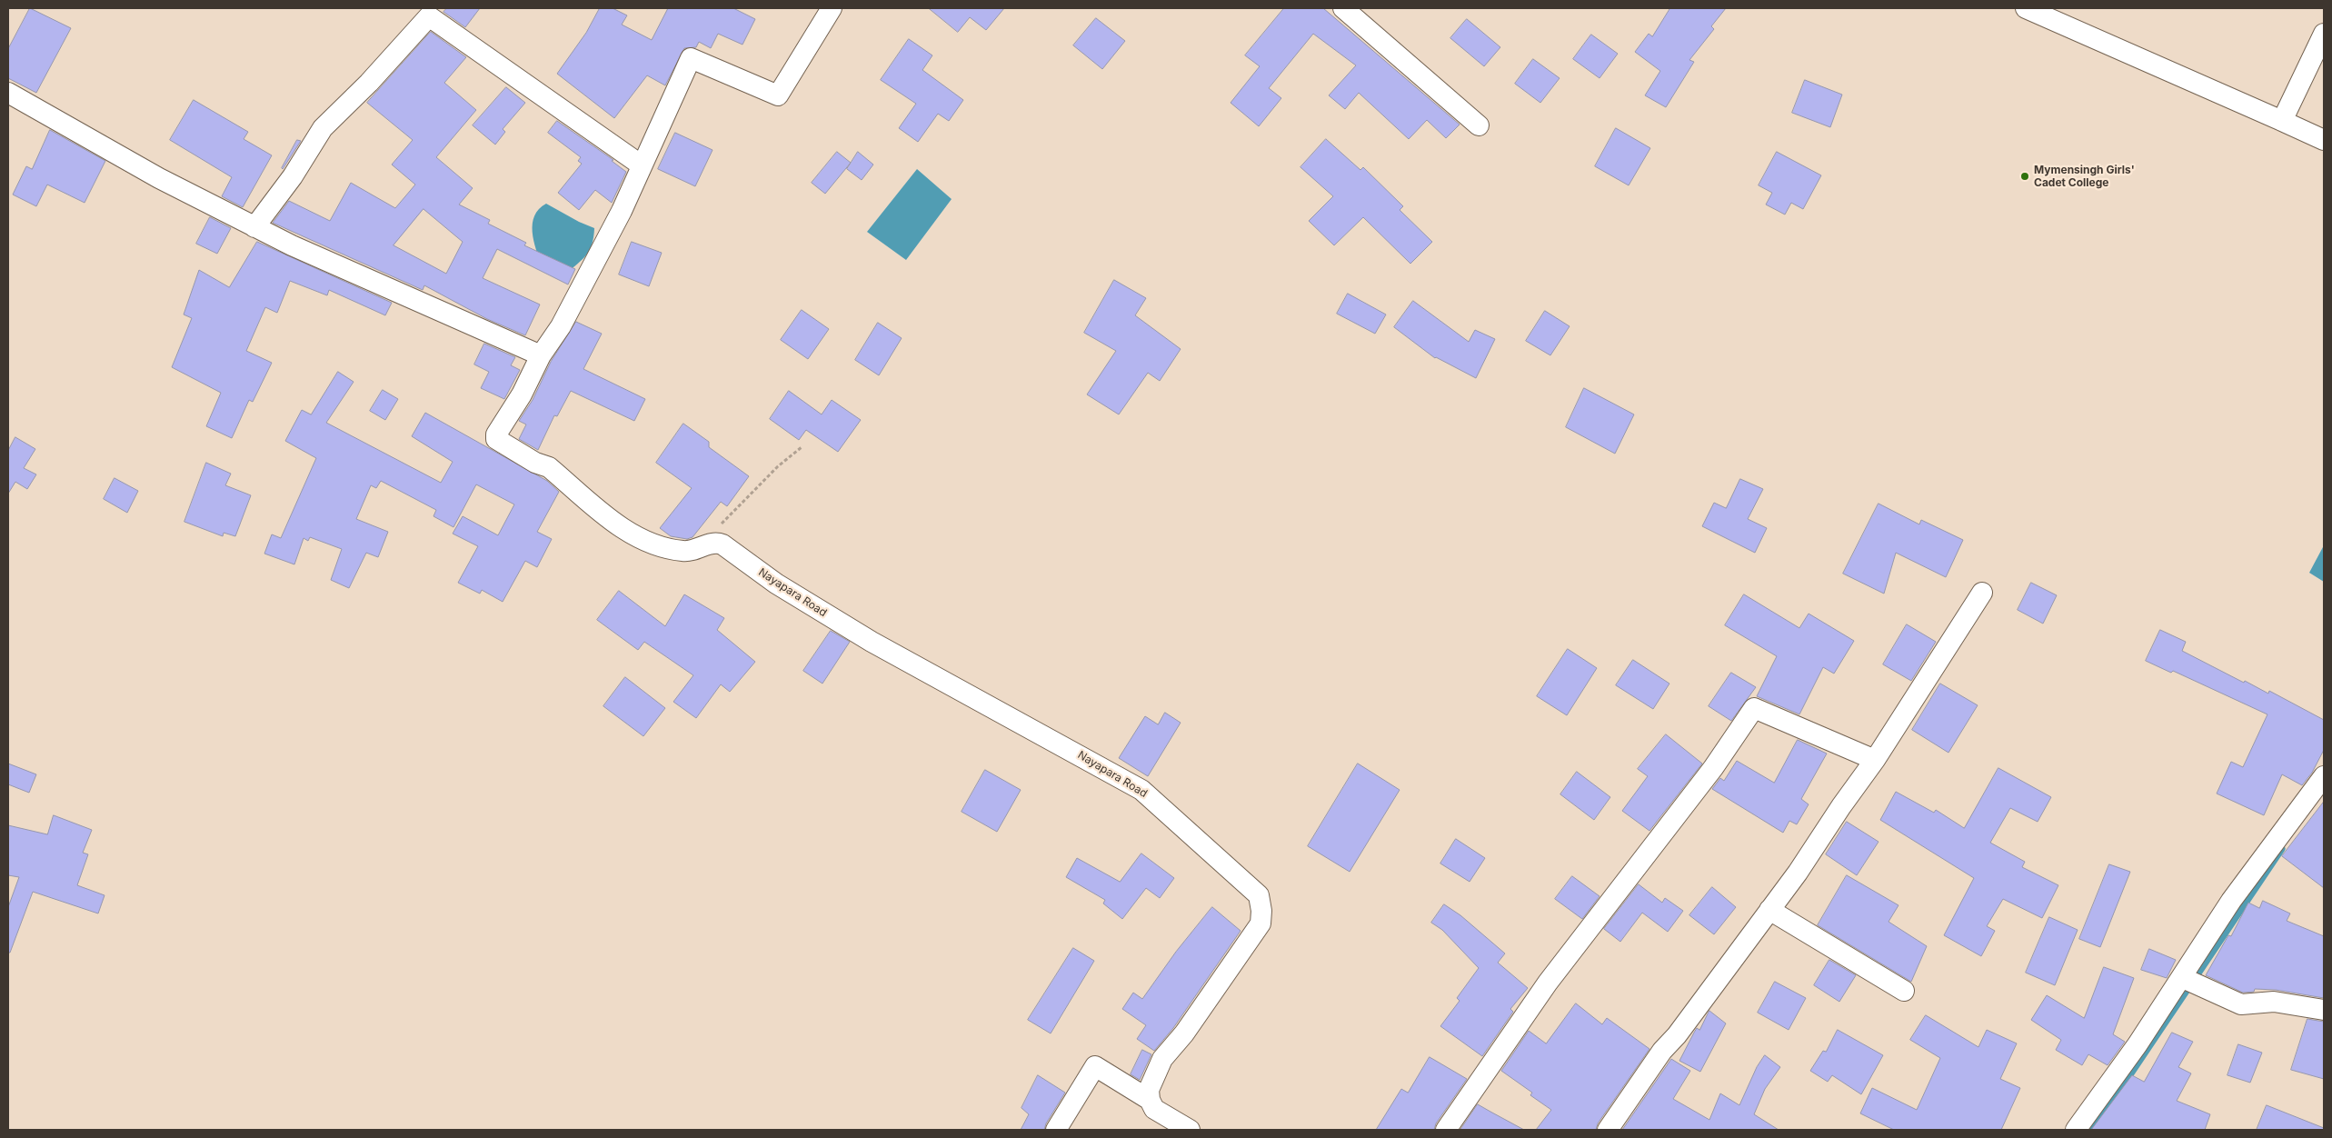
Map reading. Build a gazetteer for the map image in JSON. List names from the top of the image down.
{
  "streets": {
    "street": ["Nayapara Road"]
  },
  "places": ["Mymensingh Girls' Cadet College"]
}
